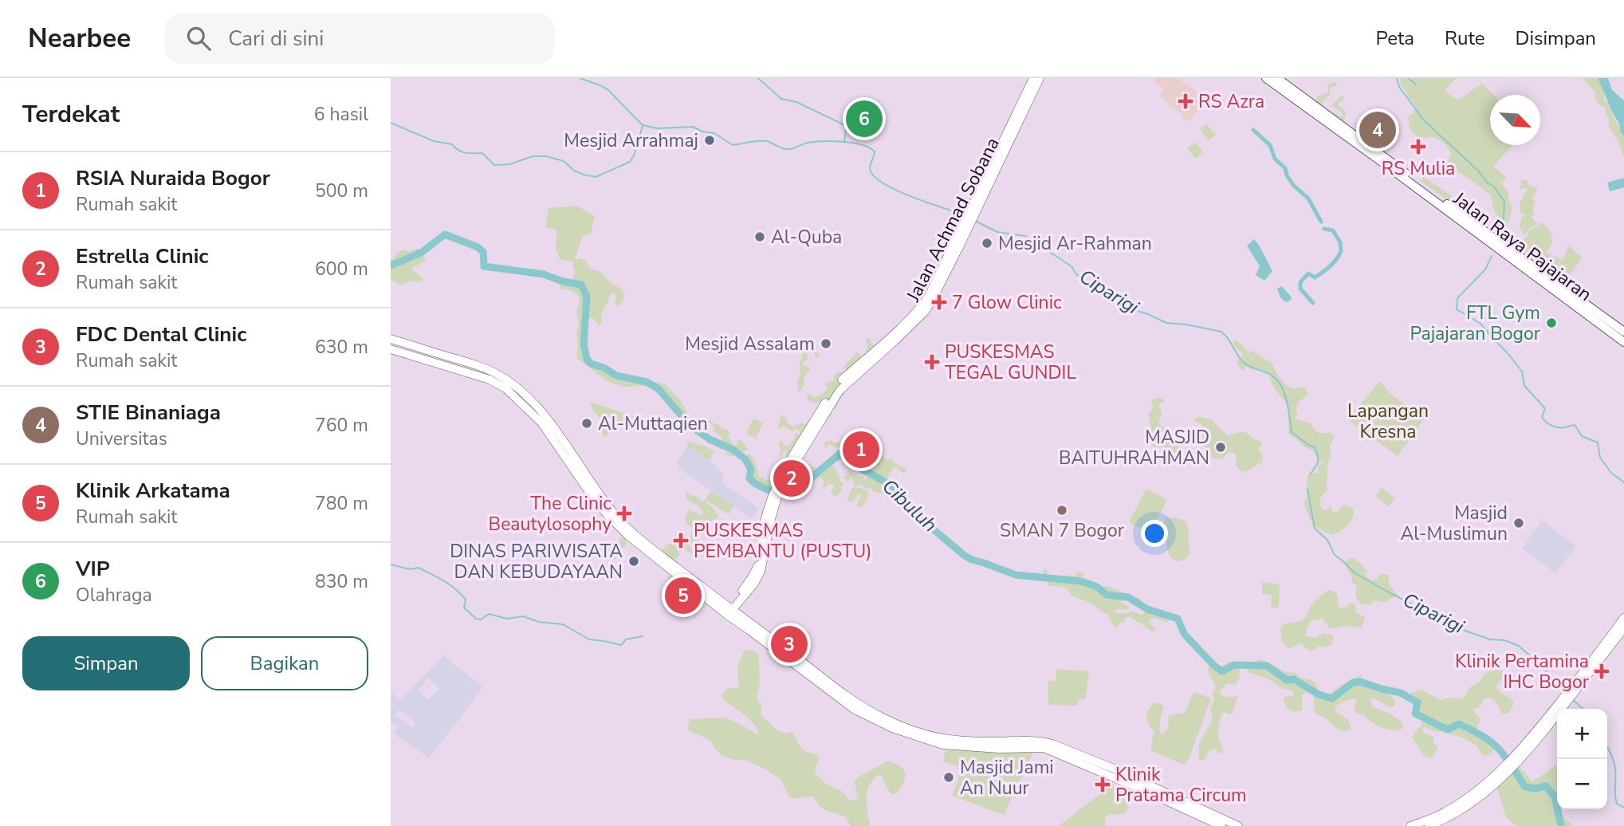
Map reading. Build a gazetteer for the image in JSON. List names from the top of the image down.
{
  "streets": {
    "highway": ["Jalan Raya Pajajaran"],
    "main road": ["Jalan Achmad Sobana"]
  },
  "water": ["Ciparigi", "Cibuluh"],
  "parks": ["Lapangan Kresna"],
  "places": {
    "health": [
      "RS Azra",
      "RS Mulia",
      "7 Glow Clinic",
      "PUSKESMAS TEGAL GUNDIL",
      "The Clinic Beautylosophy",
      "PUSKESMAS PEMBANTU (PUSTU)",
      "Klinik Pertamina IHC Bogor",
      "Klinik Pratama Circum"
    ],
    "other": [
      "Mesjid Arrahmaj",
      "Al-Quba",
      "Mesjid Ar-Rahman",
      "FTL Gym Pajajaran Bogor",
      "Mesjid Assalam",
      "Al-Muttaqien",
      "MASJID BAITUHRAHMAN",
      "SMAN 7 Bogor",
      "Masjid Al-Muslimun",
      "DINAS PARIWISATA DAN KEBUDAYAAN",
      "Masjid Jami An Nuur"
    ]
  },
  "north": "bottom right",
  "page": {
    "header": "Nearbee",
    "search": "Cari di sini",
    "nav": ["Peta", "Rute", "Disimpan"],
    "heading": ["Terdekat", "6 hasil"],
    "pins": [
      "6",
      "4",
      "1",
      "2",
      "5",
      "3"
    ],
    "list": [
      {
        "mark": "1",
        "name": "RSIA Nuraida Bogor",
        "note": "Rumah sakit",
        "value": "500 m"
      },
      {
        "mark": "2",
        "name": "Estrella Clinic",
        "note": "Rumah sakit",
        "value": "600 m"
      },
      {
        "mark": "3",
        "name": "FDC Dental Clinic",
        "note": "Rumah sakit",
        "value": "630 m"
      },
      {
        "mark": "4",
        "name": "STIE Binaniaga",
        "note": "Universitas",
        "value": "760 m"
      },
      {
        "mark": "5",
        "name": "Klinik Arkatama",
        "note": "Rumah sakit",
        "value": "780 m"
      },
      {
        "mark": "6",
        "name": "VIP",
        "note": "Olahraga",
        "value": "830 m"
      }
    ],
    "buttons": ["Simpan", "Bagikan"],
    "map_buttons": ["+", "−"]
  }
}
